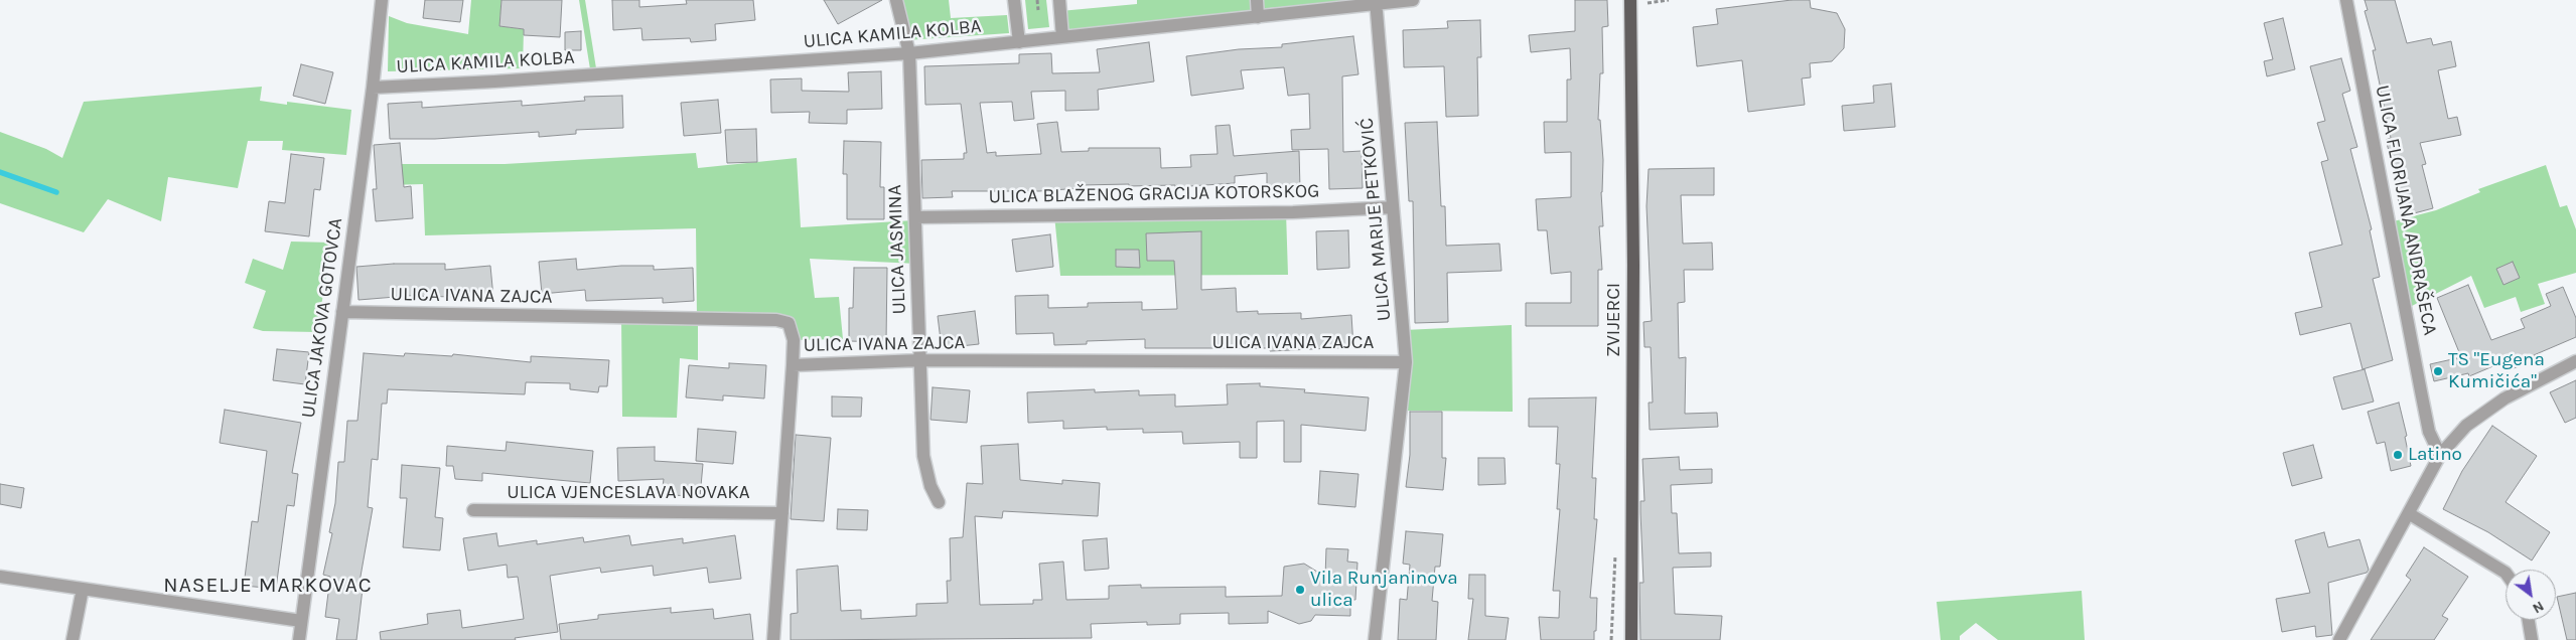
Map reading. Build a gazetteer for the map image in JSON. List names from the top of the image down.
{
  "streets": {
    "main road": ["ZVIJERCI"],
    "street": [
      "ULICA KAMILA KOLBA",
      "ULICA BLAŽENOG GRACIJA KOTORSKOG",
      "ULICA FLORIJANA ANDRAŠECA",
      "ULICA MARIJE PETKOVIĆ",
      "ULICA JASMINA",
      "ULICA IVANA ZAJCA",
      "ULICA JAKOVA GOTOVCA",
      "ULICA VJENCESLAVA NOVAKA"
    ]
  },
  "crossings": [
    ["ULICA KAMILA KOLBA", "ULICA MARIJE PETKOVIĆ"],
    ["ULICA KAMILA KOLBA", "ULICA JASMINA"],
    ["ULICA KAMILA KOLBA", "ULICA JAKOVA GOTOVCA"],
    ["ULICA BLAŽENOG GRACIJA KOTORSKOG", "ULICA MARIJE PETKOVIĆ"],
    ["ULICA BLAŽENOG GRACIJA KOTORSKOG", "ULICA JASMINA"],
    ["ULICA MARIJE PETKOVIĆ", "ULICA IVANA ZAJCA"],
    ["ULICA JASMINA", "ULICA IVANA ZAJCA"],
    ["ULICA IVANA ZAJCA", "ULICA JAKOVA GOTOVCA"]
  ],
  "districts": ["NASELJE MARKOVAC"],
  "places": ["TS \"Eugena Kumičića\"", "Latino", "Vila Runjaninova ulica"],
  "north": "bottom right"
}
